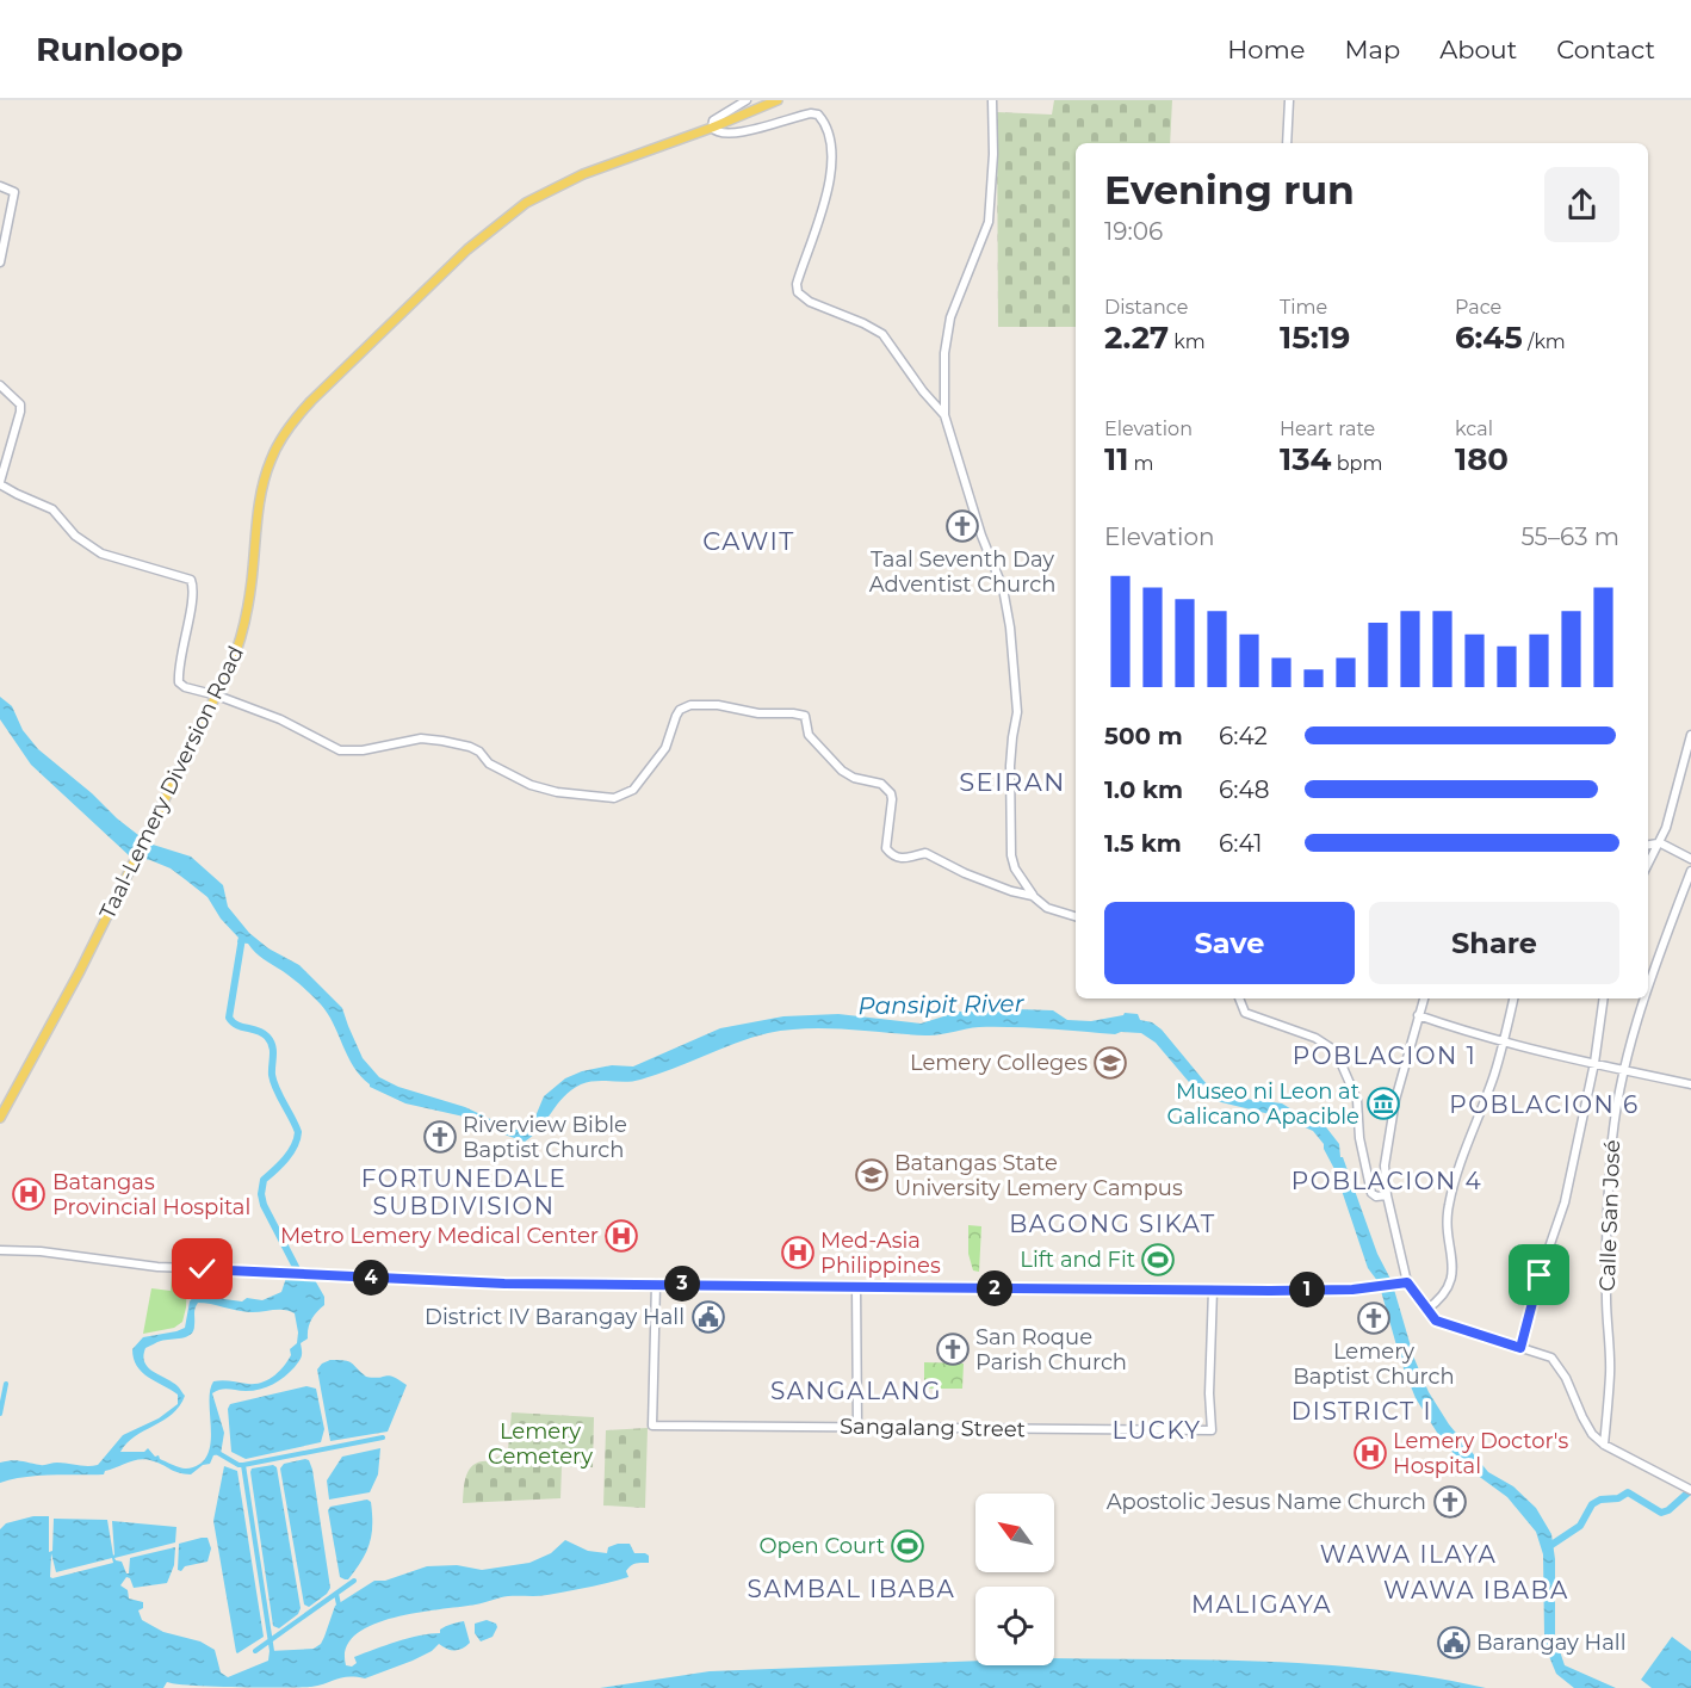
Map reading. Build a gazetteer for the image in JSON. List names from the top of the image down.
{
  "streets": {
    "main road": ["Taal-Lemery Diversion Road"],
    "street": ["Calle San José", "Sangalang Street"]
  },
  "districts": [
    "CAWIT",
    "SEIRAN",
    "POBLACION 1",
    "POBLACION 6",
    "FORTUNEDALE SUBDIVISION",
    "POBLACION 4",
    "BAGONG SIKAT",
    "SANGALANG",
    "DISTRICT I",
    "LUCKY",
    "WAWA ILAYA",
    "SAMBAL IBABA",
    "WAWA IBABA",
    "MALIGAYA"
  ],
  "water": ["Pansipit River"],
  "parks": ["Lemery Cemetery"],
  "places": {
    "church": [
      "Taal Seventh Day Adventist Church",
      "Riverview Bible Baptist Church",
      "Lemery Baptist Church",
      "San Roque Parish Church",
      "Apostolic Jesus Name Church"
    ],
    "school or university": ["Lemery Colleges", "Batangas State University Lemery Campus"],
    "museum": ["Museo ni Leon at Galicano Apacible"],
    "hospital": [
      "Batangas Provincial Hospital",
      "Metro Lemery Medical Center",
      "Med-Asia Philippines",
      "Lemery Doctor's Hospital"
    ],
    "sports": ["Lift and Fit", "Open Court"],
    "public building": ["District IV Barangay Hall", "Barangay Hall"]
  },
  "north": "top left",
  "page": {
    "header": "Runloop",
    "nav": [
      "Home",
      "Map",
      "About",
      "Contact"
    ],
    "heading": ["Evening run", "19:06"],
    "stats": [
      ["Distance", "2.27 km"],
      ["Time", "15:19"],
      ["Pace", "6:45 /km"],
      ["Elevation", "11 m"],
      ["Heart rate", "134 bpm"],
      ["kcal", "180"]
    ],
    "chart": ["Elevation", "55–63 m"],
    "list": [
      {
        "name": "500 m",
        "note": "6:42"
      },
      {
        "name": "1.0 km",
        "note": "6:48"
      },
      {
        "name": "1.5 km",
        "note": "6:41"
      }
    ],
    "buttons": ["Save", "Share"],
    "pins": [
      "4",
      "3",
      "2",
      "1"
    ]
  }
}
